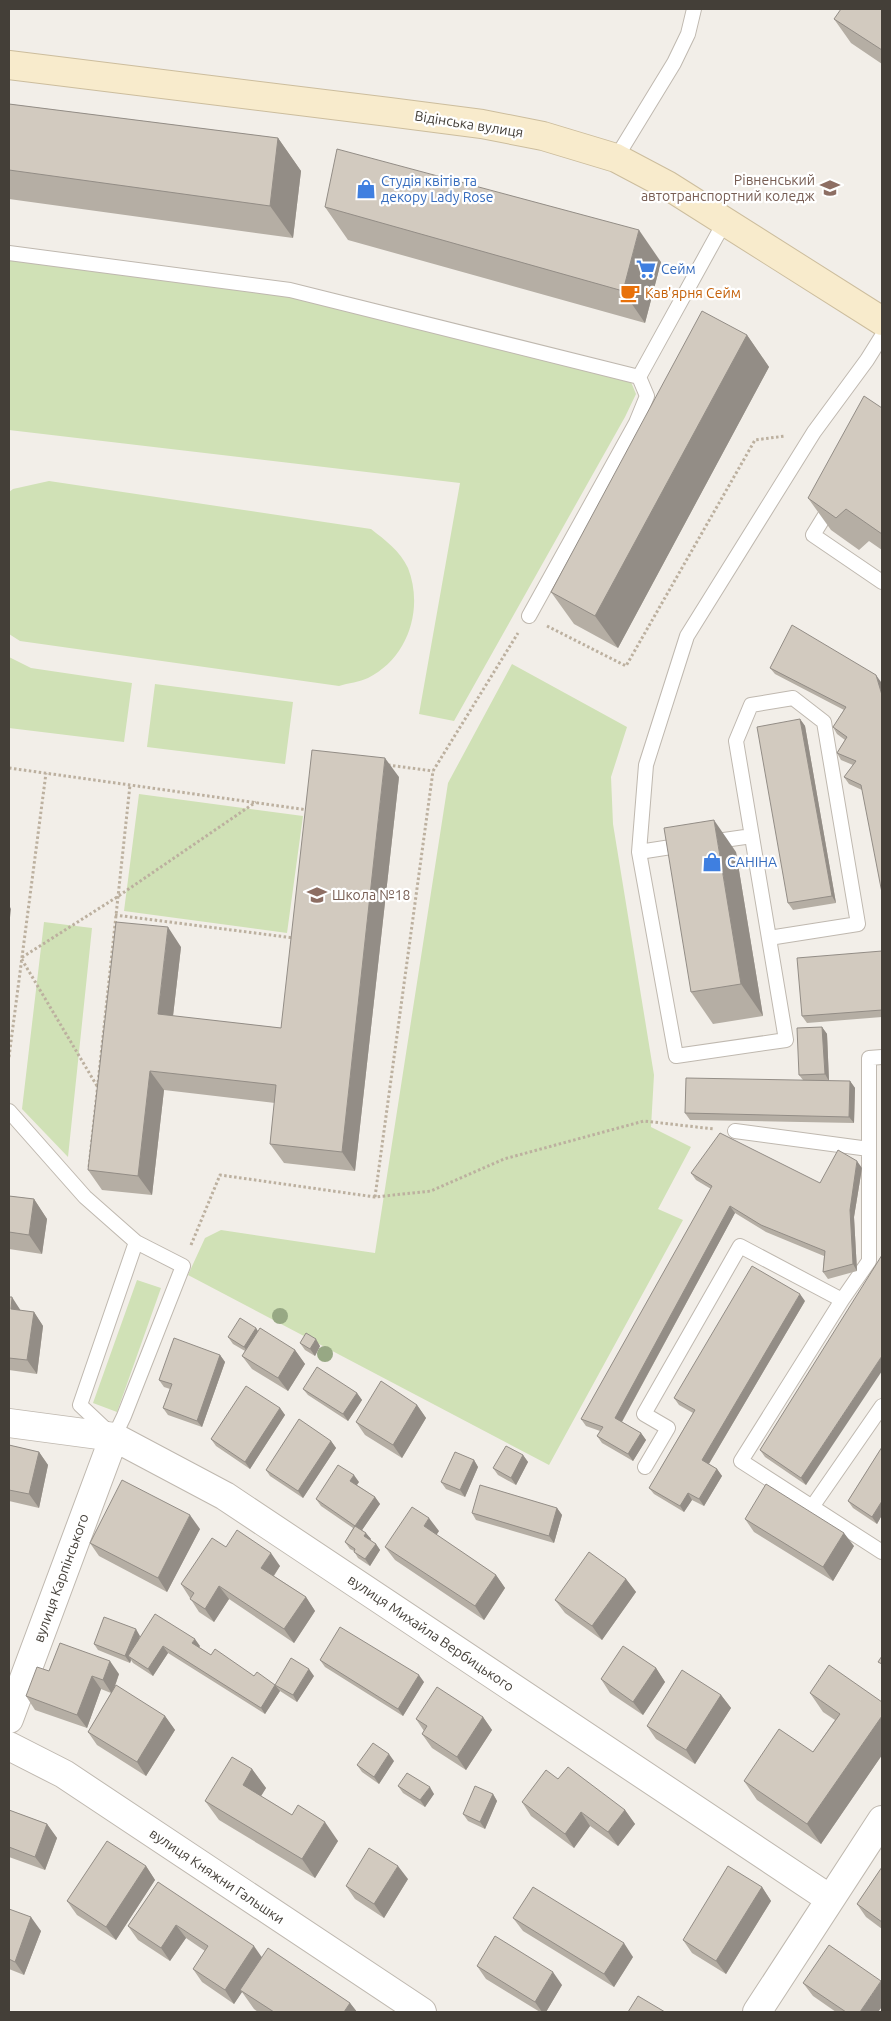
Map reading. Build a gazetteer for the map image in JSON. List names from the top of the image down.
{
  "streets": {
    "main road": ["Відінська вулиця"],
    "street": ["вулиця Карпінського", "вулиця Михайла Вербицького", "вулиця Княжни Гальшки"]
  },
  "crossings": [
    ["вулиця Карпінського", "вулиця Михайла Вербицького"]
  ],
  "places": {
    "school or university": ["Рівненський автотранспортний коледж", "Школа №18"],
    "shop": ["Студія квітів та декору Lady Rose", "САНІНА"],
    "supermarket": ["Сейм"],
    "cafe": ["Кав'ярня Сейм"]
  }
}
